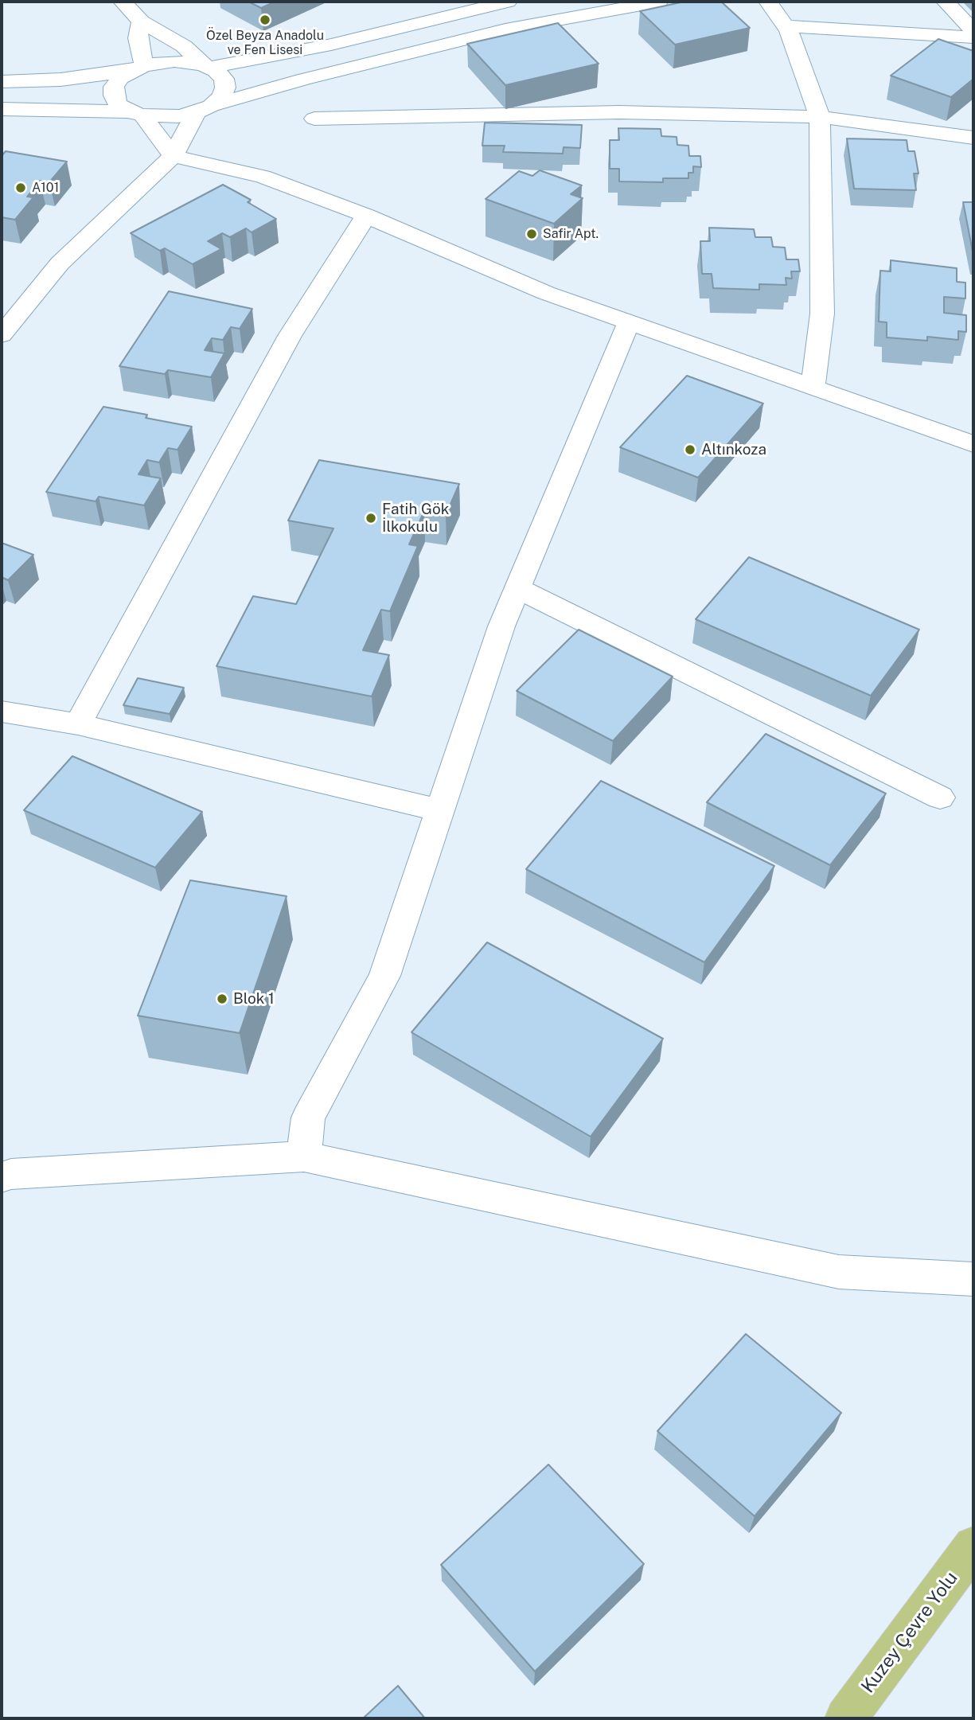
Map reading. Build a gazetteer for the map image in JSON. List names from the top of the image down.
{
  "streets": {
    "main road": ["Kuzey Çevre Yolu"]
  },
  "places": [
    "Özel Beyza Anadolu ve Fen Lisesi",
    "A101",
    "Safir Apt.",
    "Altınkoza",
    "Fatih Gök İlkokulu",
    "Blok 1"
  ]
}
